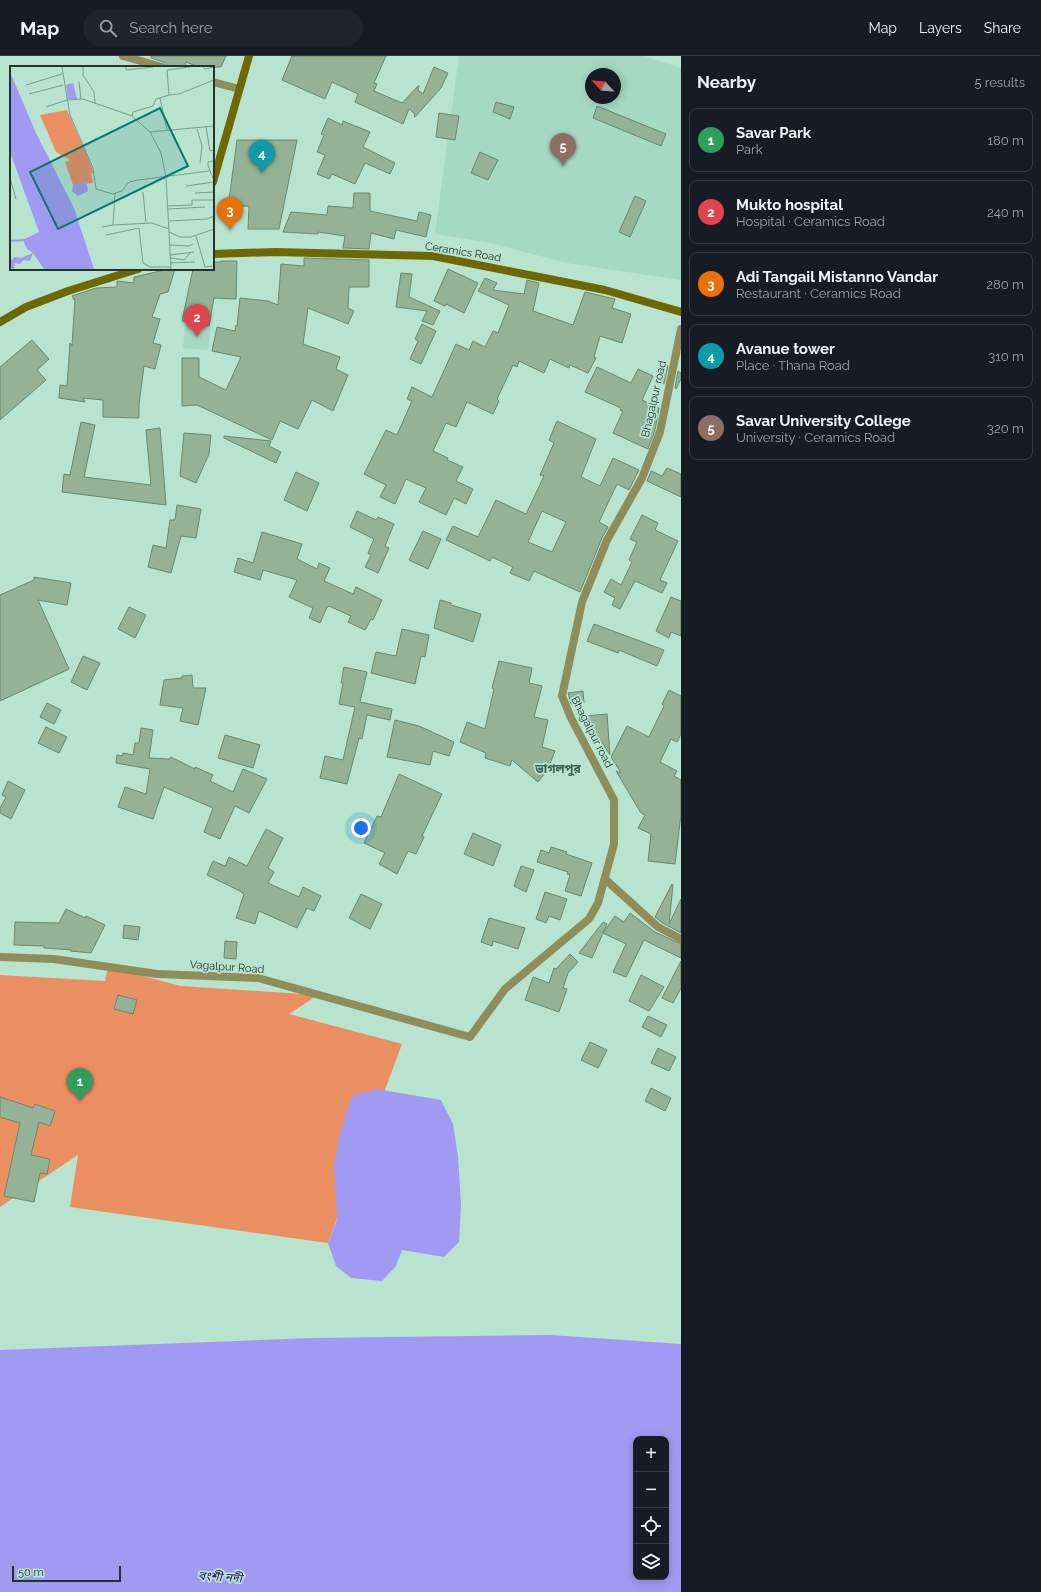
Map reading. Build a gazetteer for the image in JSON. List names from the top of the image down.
{
  "streets": {
    "street": ["Ceramics Road", "Bhagalpur road", "Vagalpur Road"]
  },
  "crossings": [
    ["Bhagalpur road", "Vagalpur Road"]
  ],
  "districts": ["ভাগলপুর"],
  "water": ["বংশী নদী"],
  "scale_bar": "50 m",
  "north": "top left",
  "page": {
    "header": "Map",
    "search": "Search here",
    "nav": ["Map", "Layers", "Share"],
    "heading": ["Nearby", "5 results"],
    "list": [
      {
        "mark": "1",
        "name": "Savar Park",
        "note": "Park",
        "value": "180 m"
      },
      {
        "mark": "2",
        "name": "Mukto hospital",
        "note": "Hospital · Ceramics Road",
        "value": "240 m"
      },
      {
        "mark": "3",
        "name": "Adi Tangail Mistanno Vandar",
        "note": "Restaurant · Ceramics Road",
        "value": "280 m"
      },
      {
        "mark": "4",
        "name": "Avanue tower",
        "note": "Place · Thana Road",
        "value": "310 m"
      },
      {
        "mark": "5",
        "name": "Savar University College",
        "note": "University · Ceramics Road",
        "value": "320 m"
      }
    ],
    "pins": [
      "5",
      "4",
      "3",
      "2",
      "1"
    ],
    "map_buttons": ["+", "−"],
    "scale": "50 m"
  }
}
